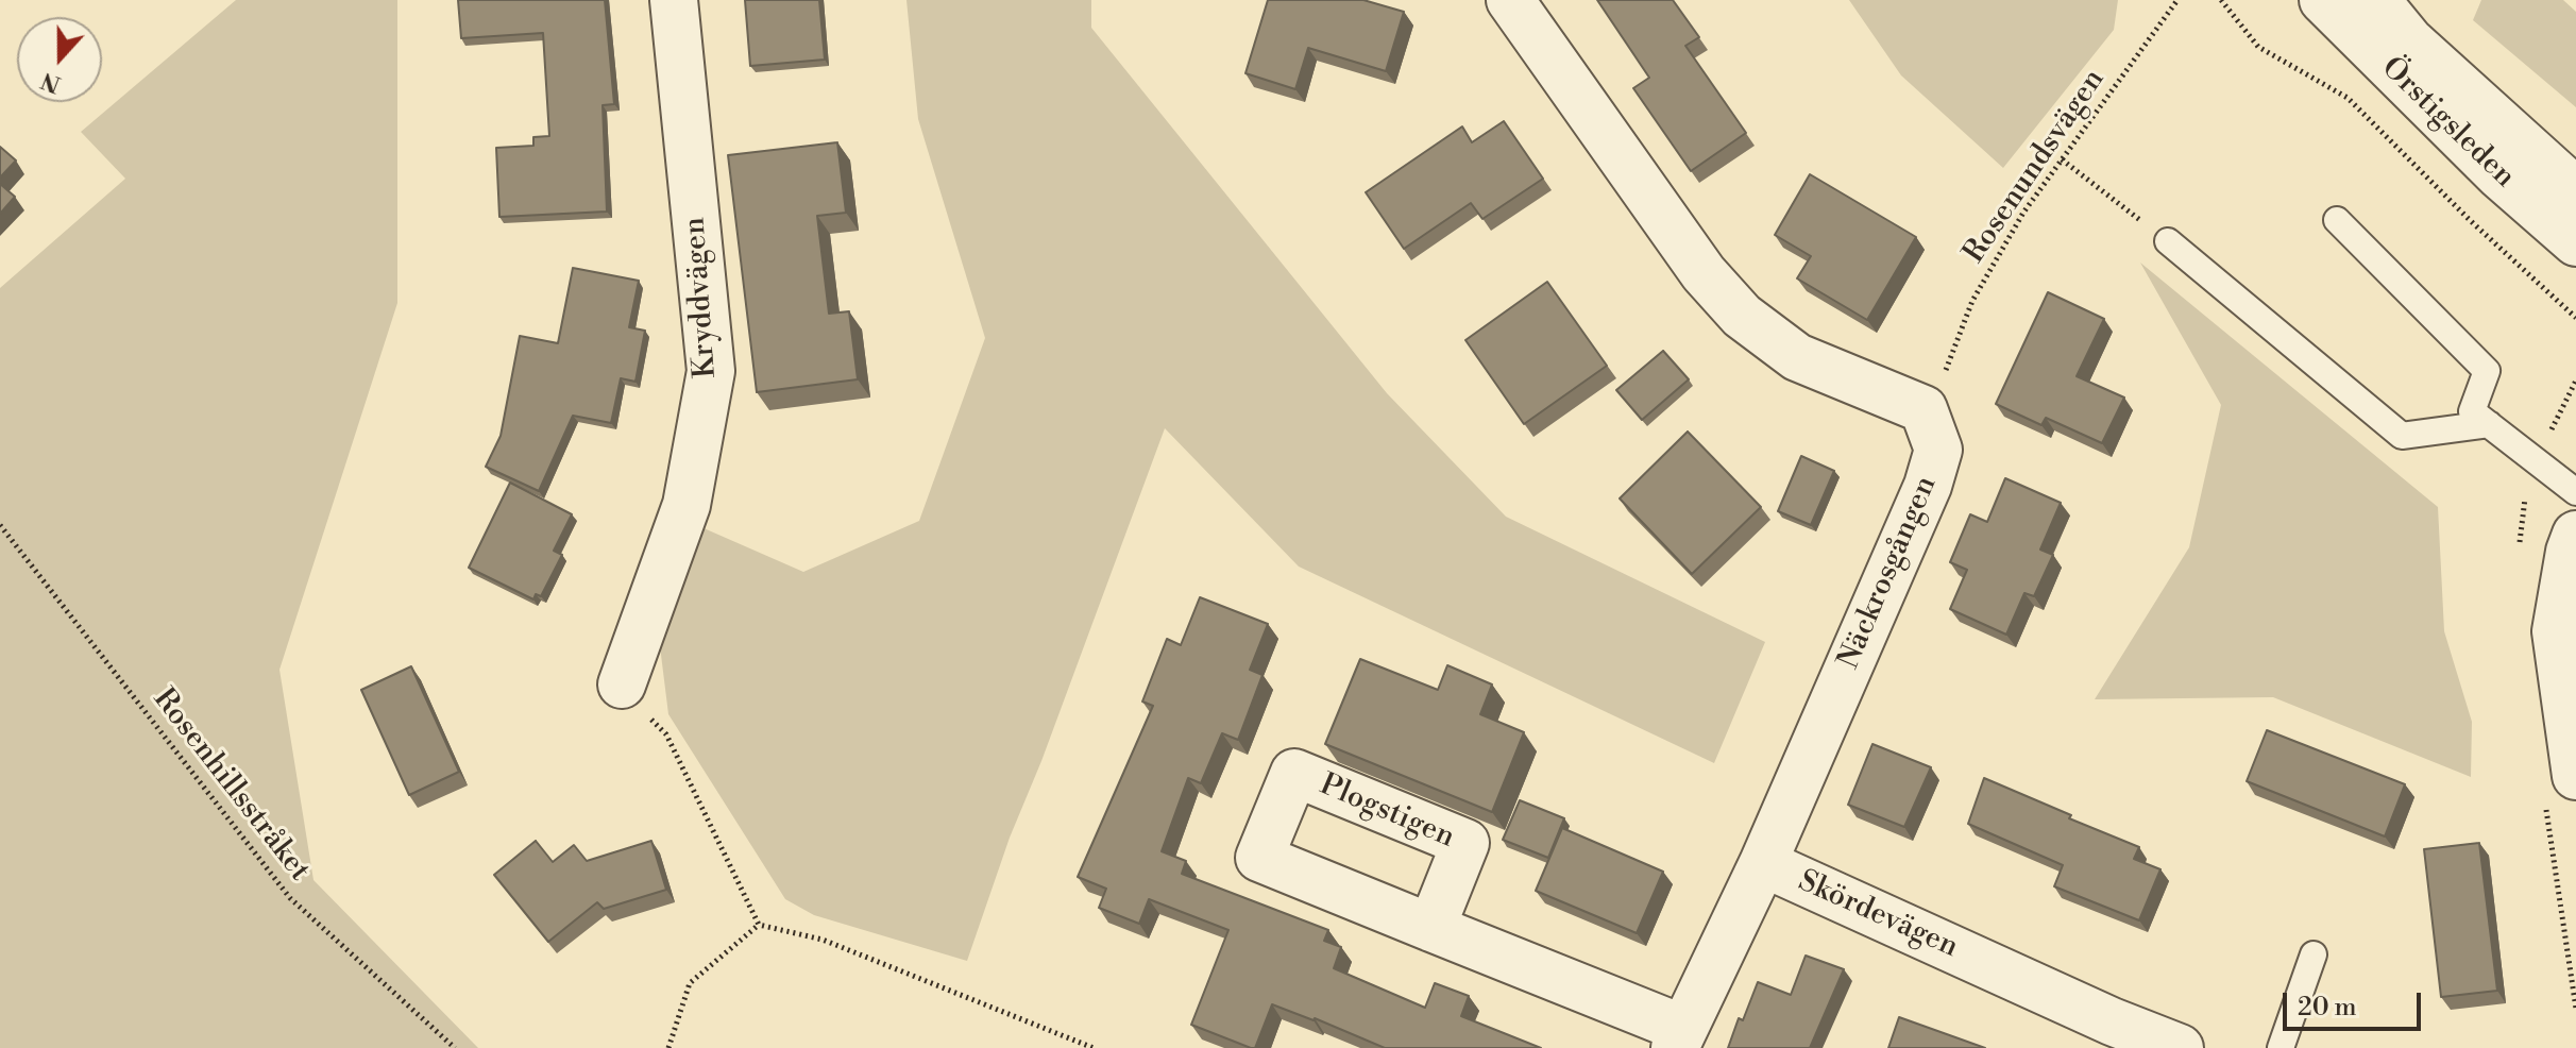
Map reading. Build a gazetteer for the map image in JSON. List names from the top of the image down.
{
  "streets": {
    "street": [
      "Örstigsleden",
      "Kryddvägen",
      "Näckrosgången",
      "Skördevägen"
    ],
    "path": ["Rosenundsvägen", "Rosenhillsstråket"]
  },
  "crossings": [
    ["Rosenundsvägen", "Näckrosgången"],
    ["Näckrosgången", "Skördevägen"]
  ],
  "scale_bar": "20 m",
  "north": "bottom"
}
